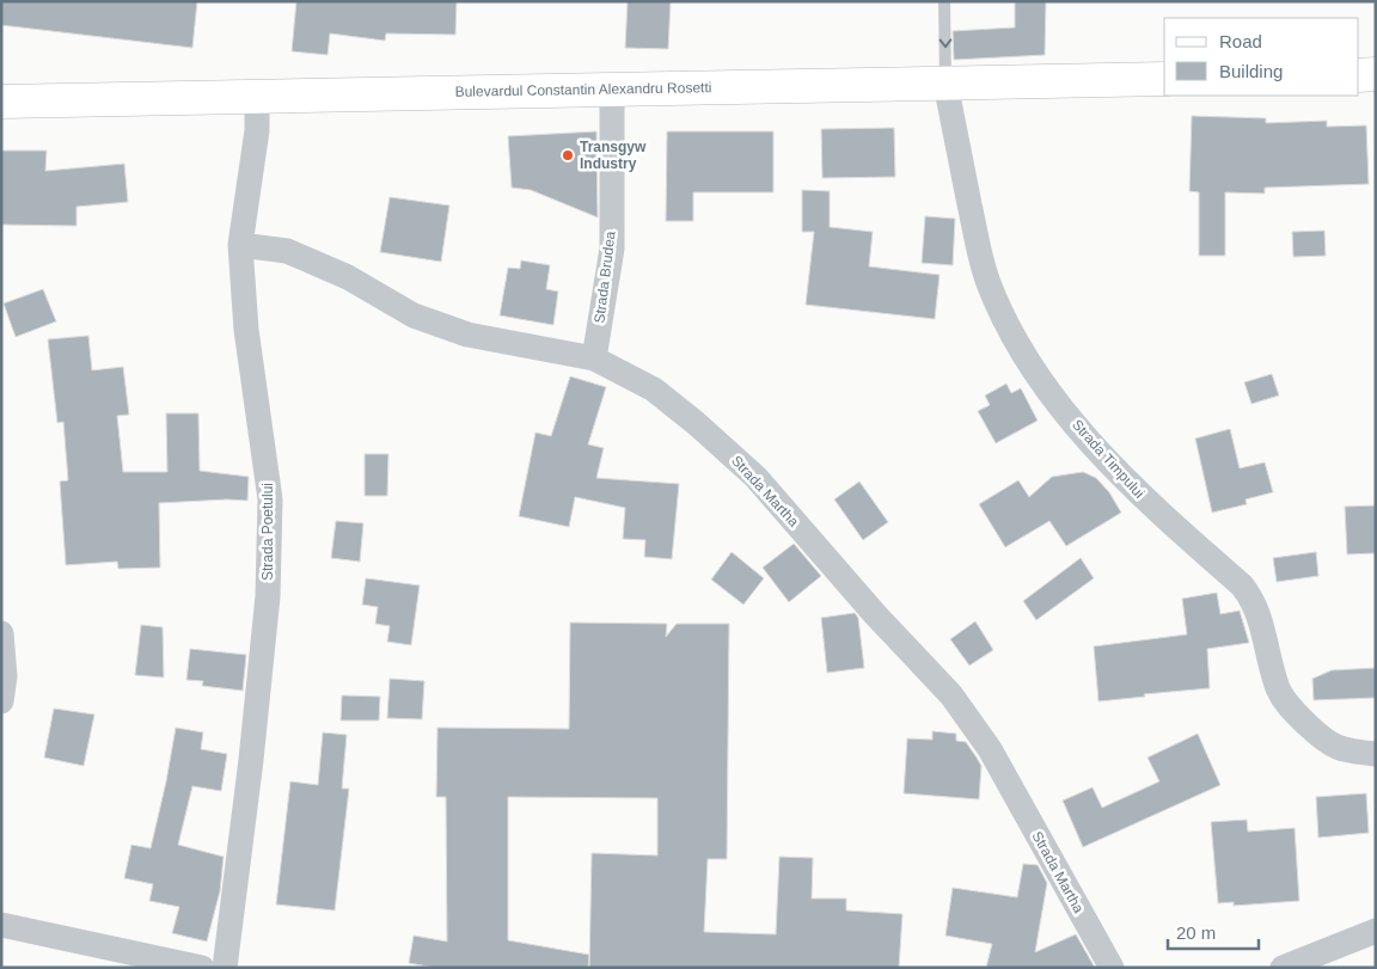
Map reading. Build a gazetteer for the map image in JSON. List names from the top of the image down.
{
  "streets": {
    "main road": ["Bulevardul Constantin Alexandru Rosetti"],
    "street": [
      "Strada Brudea",
      "Strada Timpului",
      "Strada Martha",
      "Strada Poetului"
    ]
  },
  "crossings": [
    ["Bulevardul Constantin Alexandru Rosetti", "Strada Brudea"],
    ["Bulevardul Constantin Alexandru Rosetti", "Strada Timpului"],
    ["Bulevardul Constantin Alexandru Rosetti", "Strada Poetului"],
    ["Strada Brudea", "Strada Martha"],
    ["Strada Martha", "Strada Poetului"]
  ],
  "places": ["Transgyw Industry"],
  "legend": ["Road", "Building"],
  "scale_bar": "20 m"
}
